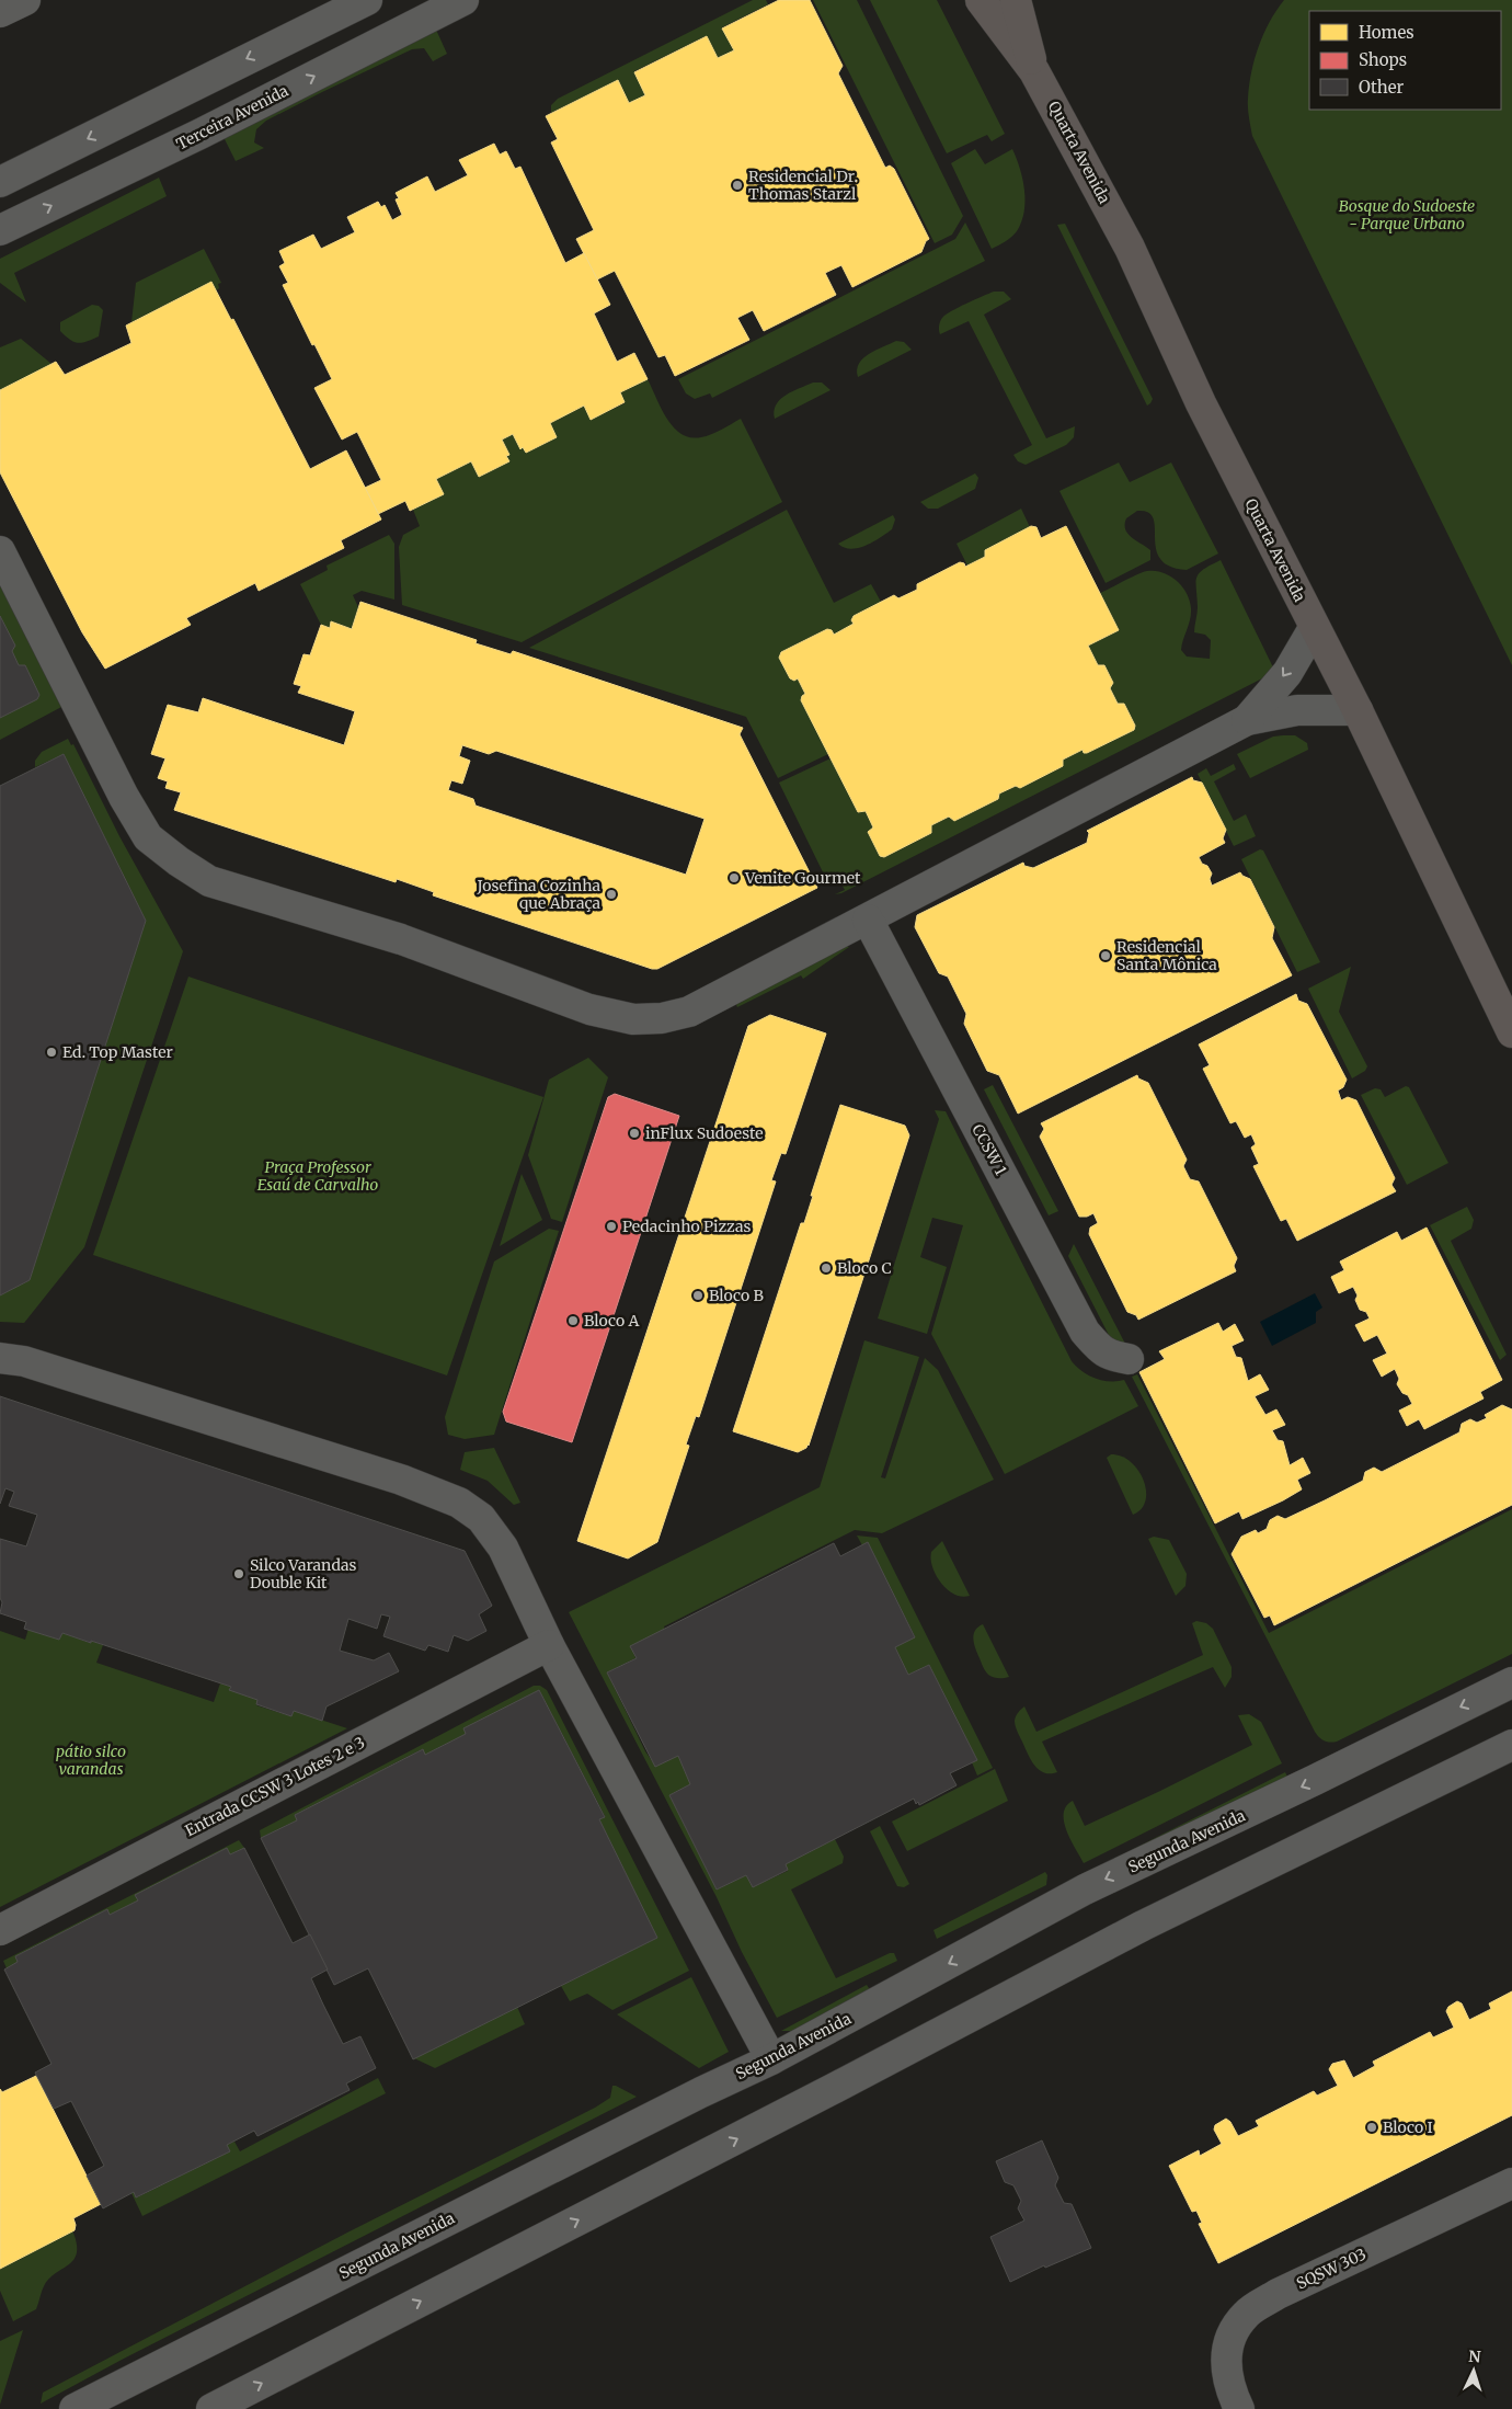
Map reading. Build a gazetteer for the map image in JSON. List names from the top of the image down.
{
  "streets": {
    "main road": ["Quarta Avenida"],
    "street": [
      "Terceira Avenida",
      "CCSW 1",
      "Entrada CCSW 3 Lotes 2 e 3",
      "Segunda Avenida",
      "SQSW 303"
    ]
  },
  "parks": ["Bosque do Sudoeste - Parque Urbano", "Praça Professor Esaú de Carvalho", "pátio silco varandas"],
  "places": [
    "Residencial Dr. Thomas Starzl",
    "Venite Gourmet",
    "Josefina Cozinha que Abraça",
    "Residencial Santa Mônica",
    "Ed. Top Master",
    "inFlux Sudoeste",
    "Pedacinho Pizzas",
    "Bloco C",
    "Bloco B",
    "Bloco A",
    "Silco Varandas Double Kit",
    "Bloco I"
  ],
  "legend": ["Homes", "Shops", "Other"],
  "north": "top"
}
